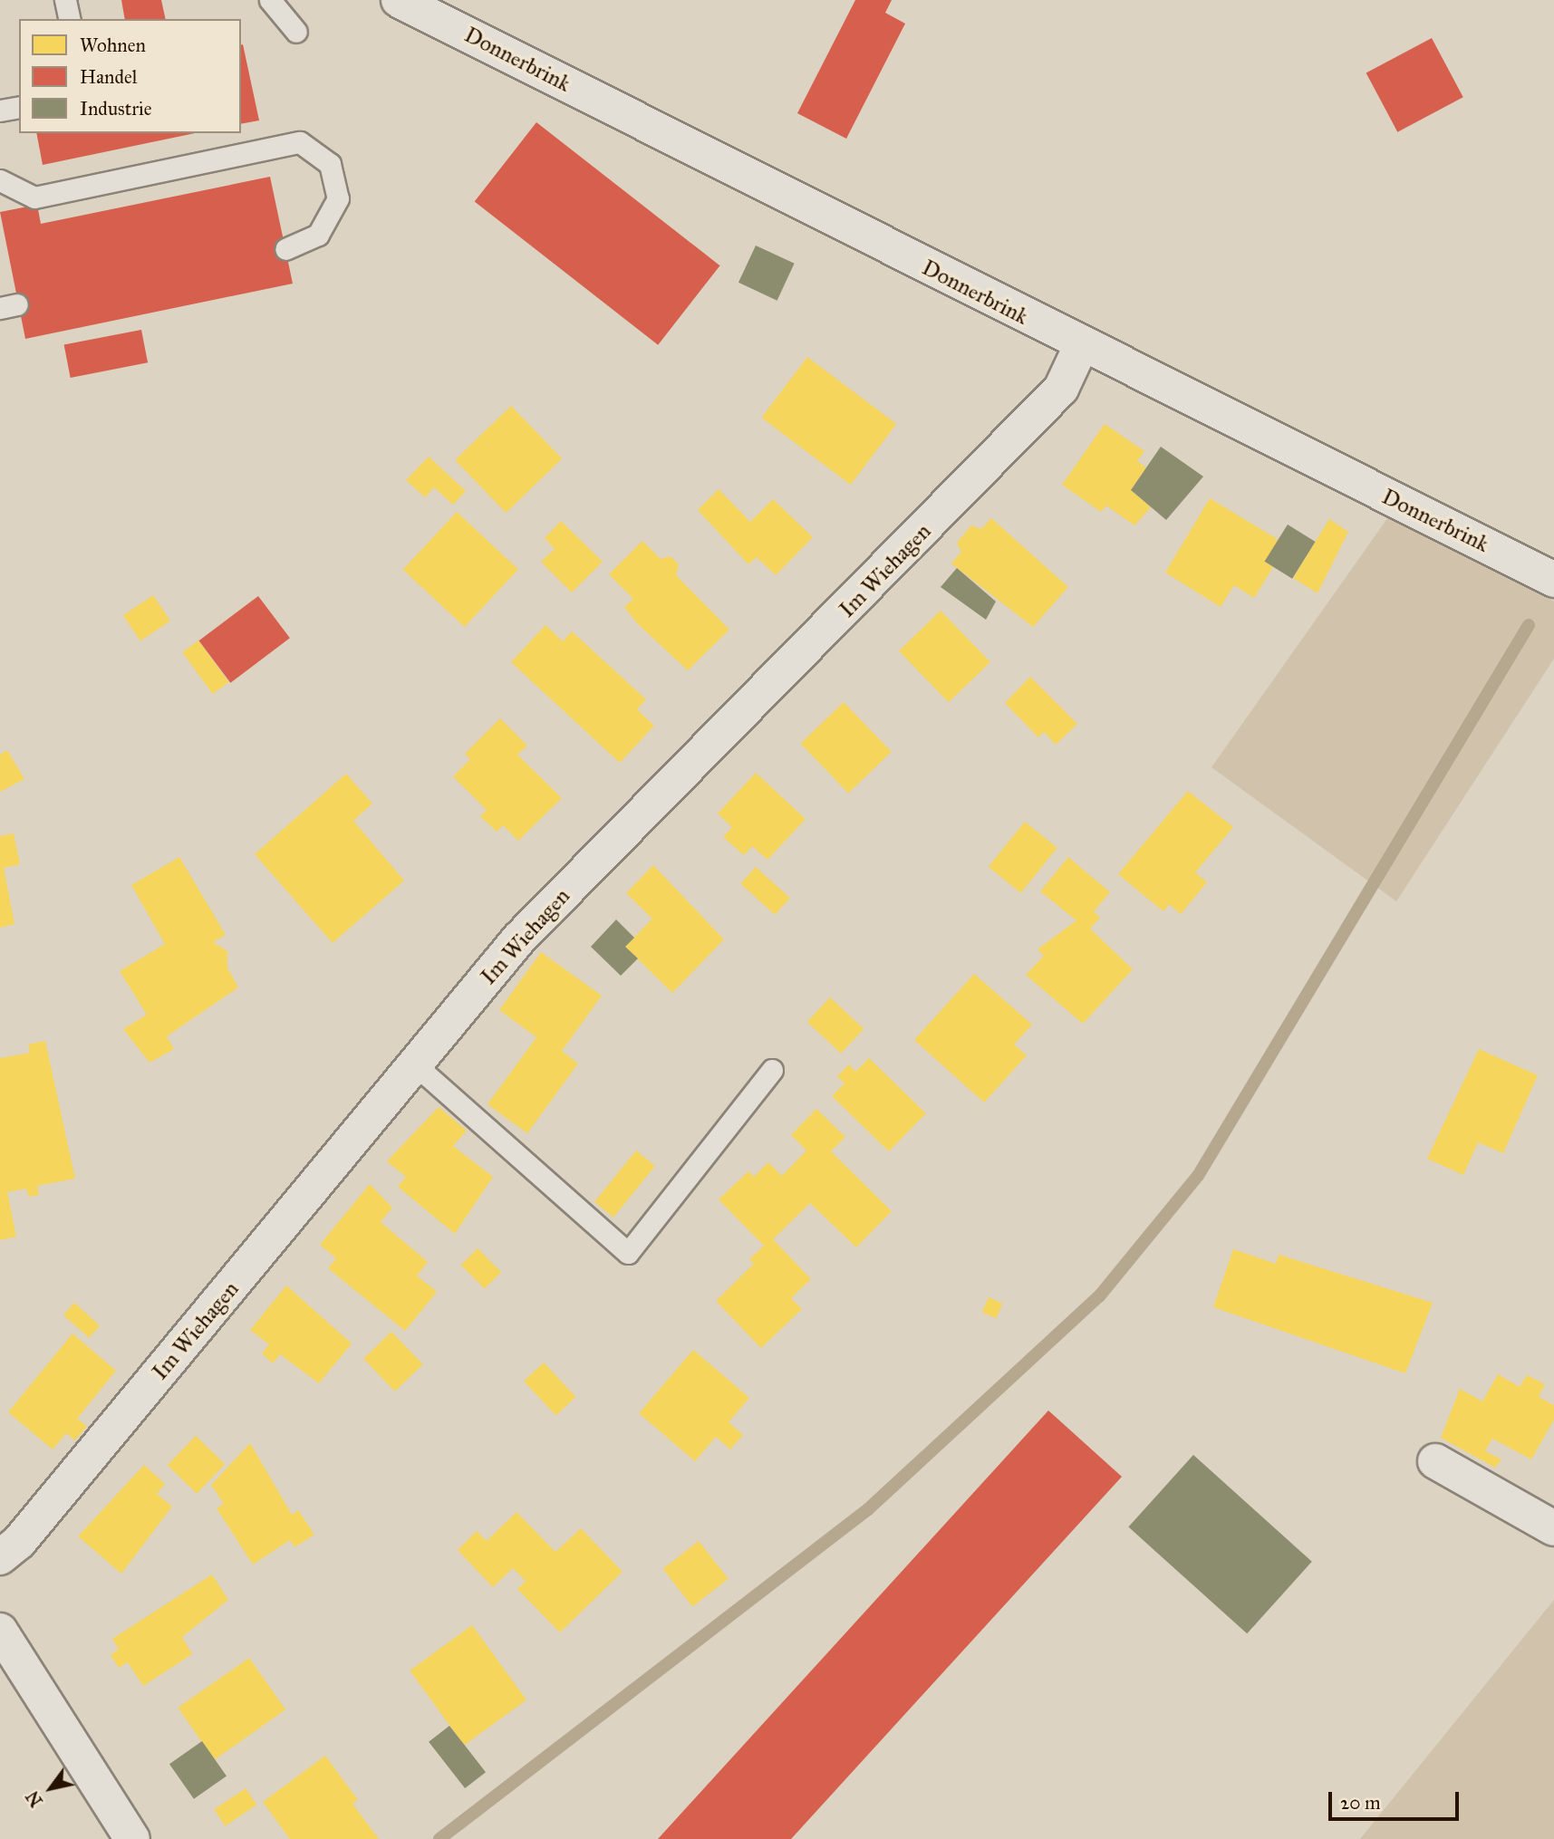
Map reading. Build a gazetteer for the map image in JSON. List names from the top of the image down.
{
  "streets": {
    "street": ["Donnerbrink", "Im Wiehagen"]
  },
  "crossings": [
    ["Donnerbrink", "Im Wiehagen"]
  ],
  "legend": ["Wohnen", "Handel", "Industrie"],
  "scale_bar": "20 m",
  "north": "bottom left"
}
